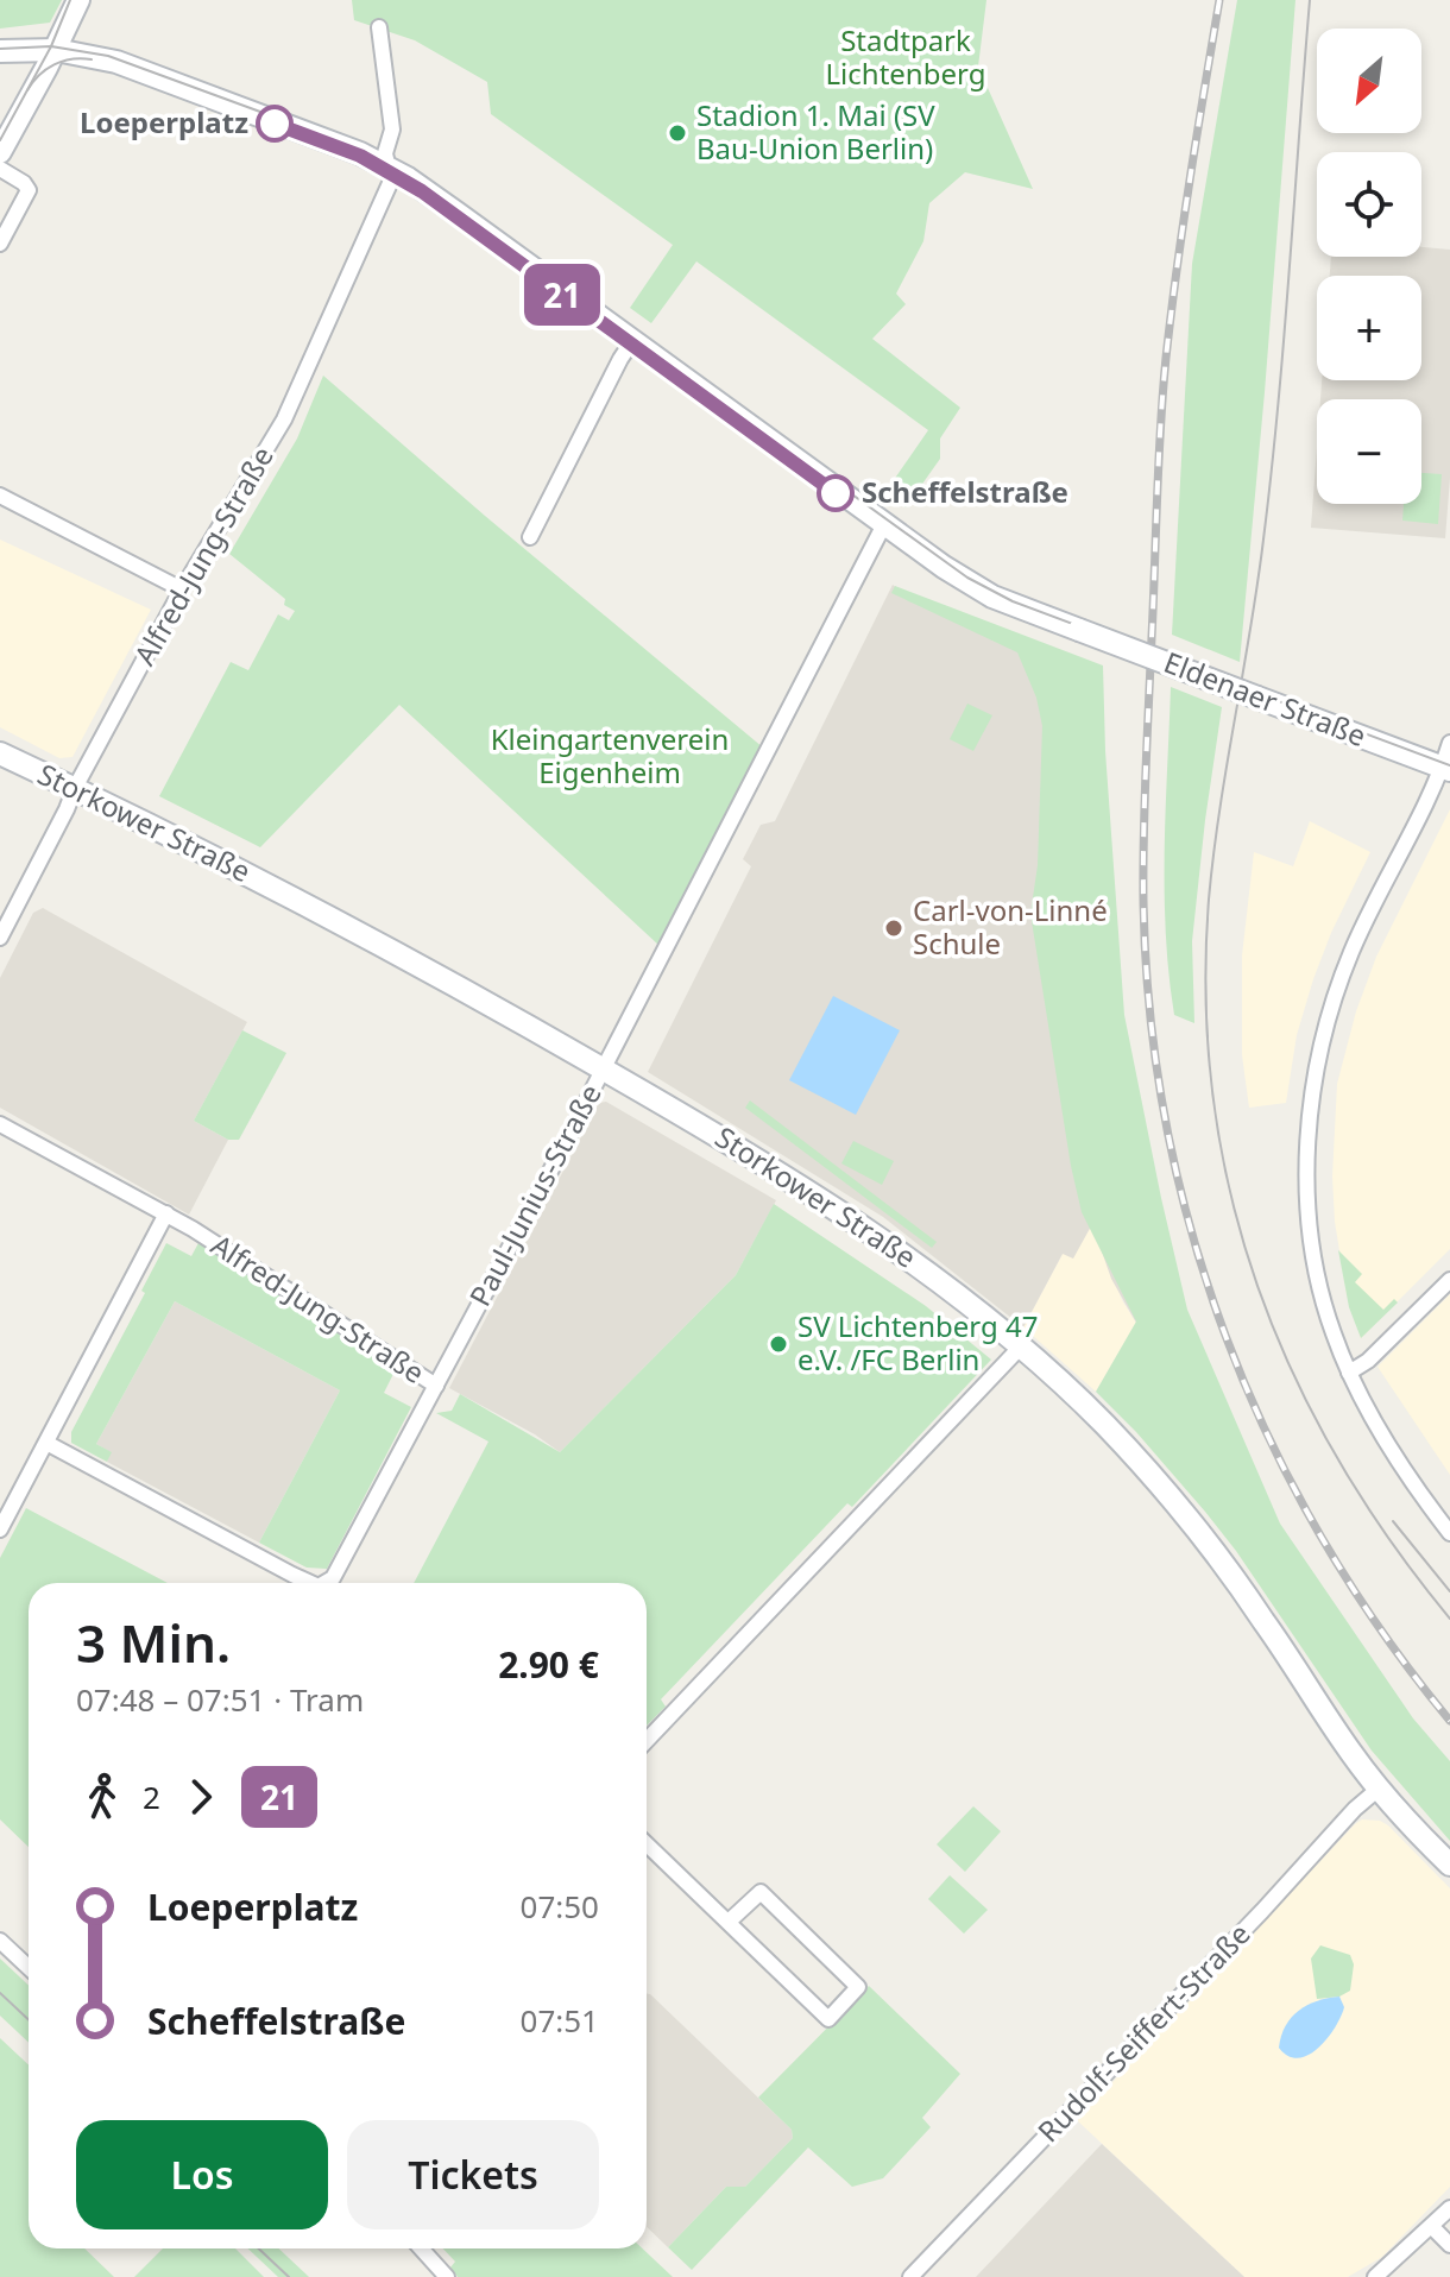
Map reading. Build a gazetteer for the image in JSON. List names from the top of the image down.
{
  "streets": {
    "main road": ["Eldenaer Straße", "Storkower Straße"],
    "street": ["Alfred-Jung-Straße", "Paul-Junius-Straße", "Rudolf-Seiffert-Straße"]
  },
  "crossings": [
    ["Alfred-Jung-Straße", "Storkower Straße"],
    ["Alfred-Jung-Straße", "Paul-Junius-Straße"],
    ["Eldenaer Straße", "Paul-Junius-Straße"],
    ["Storkower Straße", "Paul-Junius-Straße"],
    ["Storkower Straße", "Rudolf-Seiffert-Straße"]
  ],
  "parks": ["Stadtpark Lichtenberg", "Kleingartenverein Eigenheim"],
  "places": [
    "Loeperplatz",
    "Stadion 1. Mai (SV Bau-Union Berlin)",
    "Scheffelstraße",
    "Carl-von-Linné Schule",
    "SV Lichtenberg 47 e.V. /FC Berlin"
  ],
  "lines": ["tram line 21"],
  "north": "bottom left",
  "page": {
    "on_map": "21",
    "map_buttons": ["+", "−"],
    "heading": ["3 Min.", "07:48 – 07:51 · Tram", "2.90 €"],
    "legs": ["2", "21"],
    "list": [
      {
        "name": "Loeperplatz",
        "value": "07:50"
      },
      {
        "name": "Scheffelstraße",
        "value": "07:51"
      }
    ],
    "buttons": ["Los", "Tickets"]
  }
}
